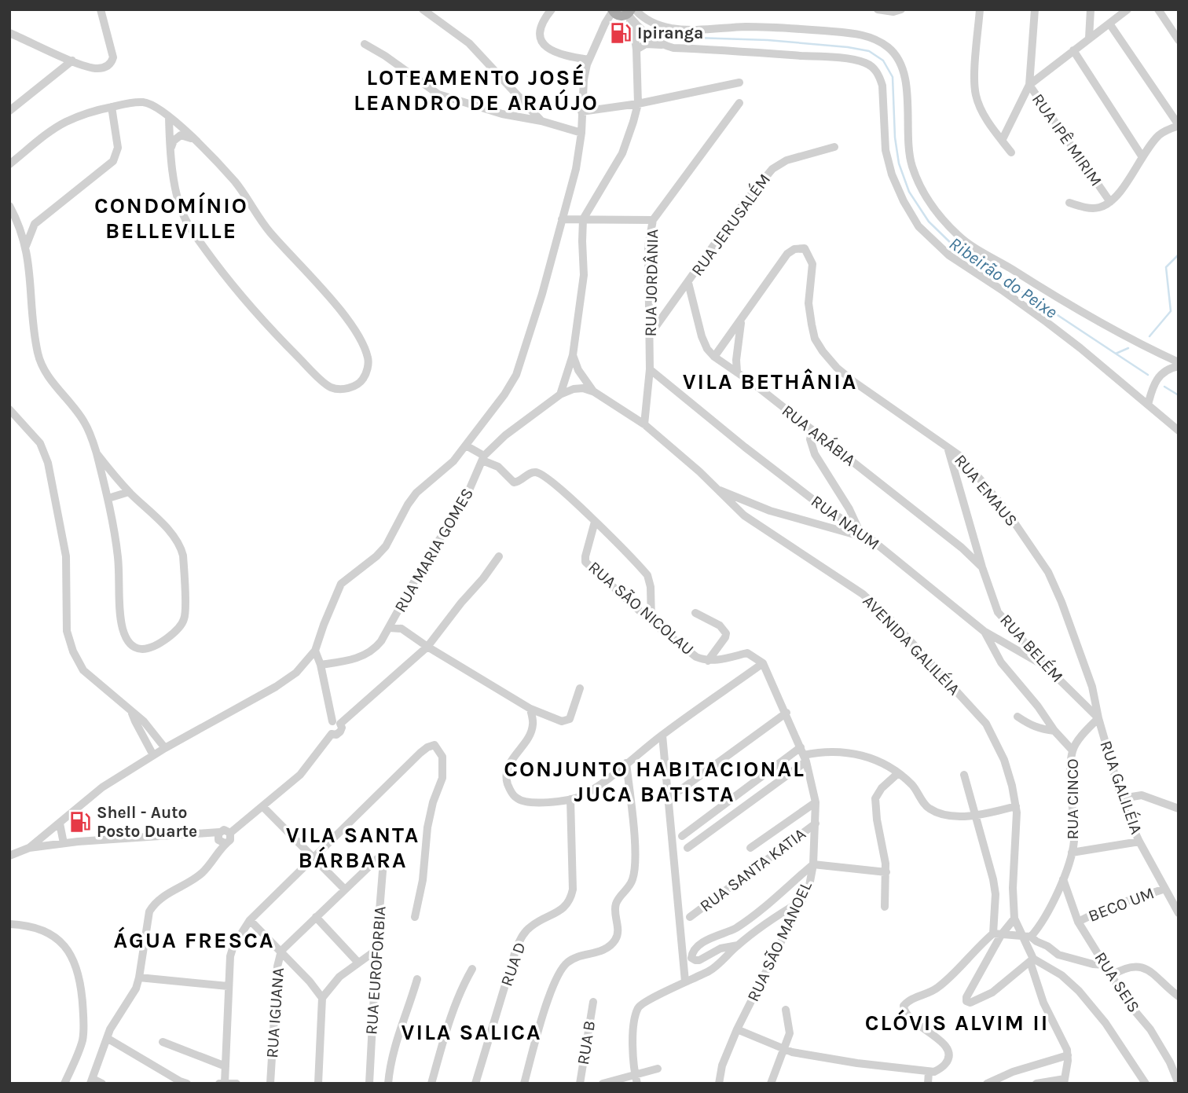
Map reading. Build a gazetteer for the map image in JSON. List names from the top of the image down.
{
  "streets": {
    "street": [
      "RUA IPÊ MIRIM",
      "RUA JERUSALÉM",
      "RUA JORDÂNIA",
      "RUA ARÁBIA",
      "RUA EMAUS",
      "RUA NAUM",
      "RUA MARIA GOMES",
      "RUA SÃO NICOLAU",
      "AVENIDA GALILÉIA",
      "RUA BELÉM",
      "RUA GALILÉIA",
      "RUA CINCO",
      "RUA SANTA KATIA",
      "BECO UM",
      "RUA SÃO MANOEL",
      "RUA D",
      "RUA EUROFORBIA",
      "RUA SEIS",
      "RUA IGUANA",
      "RUA B"
    ]
  },
  "crossings": [
    ["RUA JERUSALÉM", "RUA JORDÂNIA"],
    ["RUA JERUSALÉM", "RUA ARÁBIA"],
    ["RUA JORDÂNIA", "RUA NAUM"],
    ["RUA JORDÂNIA", "AVENIDA GALILÉIA"],
    ["RUA ARÁBIA", "RUA BELÉM"],
    ["RUA EMAUS", "RUA BELÉM"],
    ["RUA EMAUS", "RUA GALILÉIA"],
    ["RUA EMAUS", "RUA CINCO"],
    ["RUA NAUM", "RUA BELÉM"],
    ["RUA SÃO NICOLAU", "RUA SÃO MANOEL"],
    ["RUA BELÉM", "RUA GALILÉIA"],
    ["RUA BELÉM", "RUA CINCO"],
    ["RUA GALILÉIA", "RUA CINCO"],
    ["RUA GALILÉIA", "BECO UM"],
    ["RUA CINCO", "RUA SEIS"],
    ["RUA SANTA KATIA", "RUA SÃO MANOEL"],
    ["BECO UM", "RUA SEIS"],
    ["RUA EUROFORBIA", "RUA IGUANA"]
  ],
  "districts": [
    "LOTEAMENTO JOSÉ LEANDRO DE ARAÚJO",
    "CONDOMÍNIO BELLEVILLE",
    "VILA BETHÂNIA",
    "CONJUNTO HABITACIONAL JUCA BATISTA",
    "VILA SANTA BÁRBARA",
    "ÁGUA FRESCA",
    "CLÓVIS ALVIM II",
    "VILA SALICA"
  ],
  "water": ["Ribeirão do Peixe"],
  "places": {
    "fuel station": ["Ipiranga", "Shell - Auto Posto Duarte"]
  }
}
